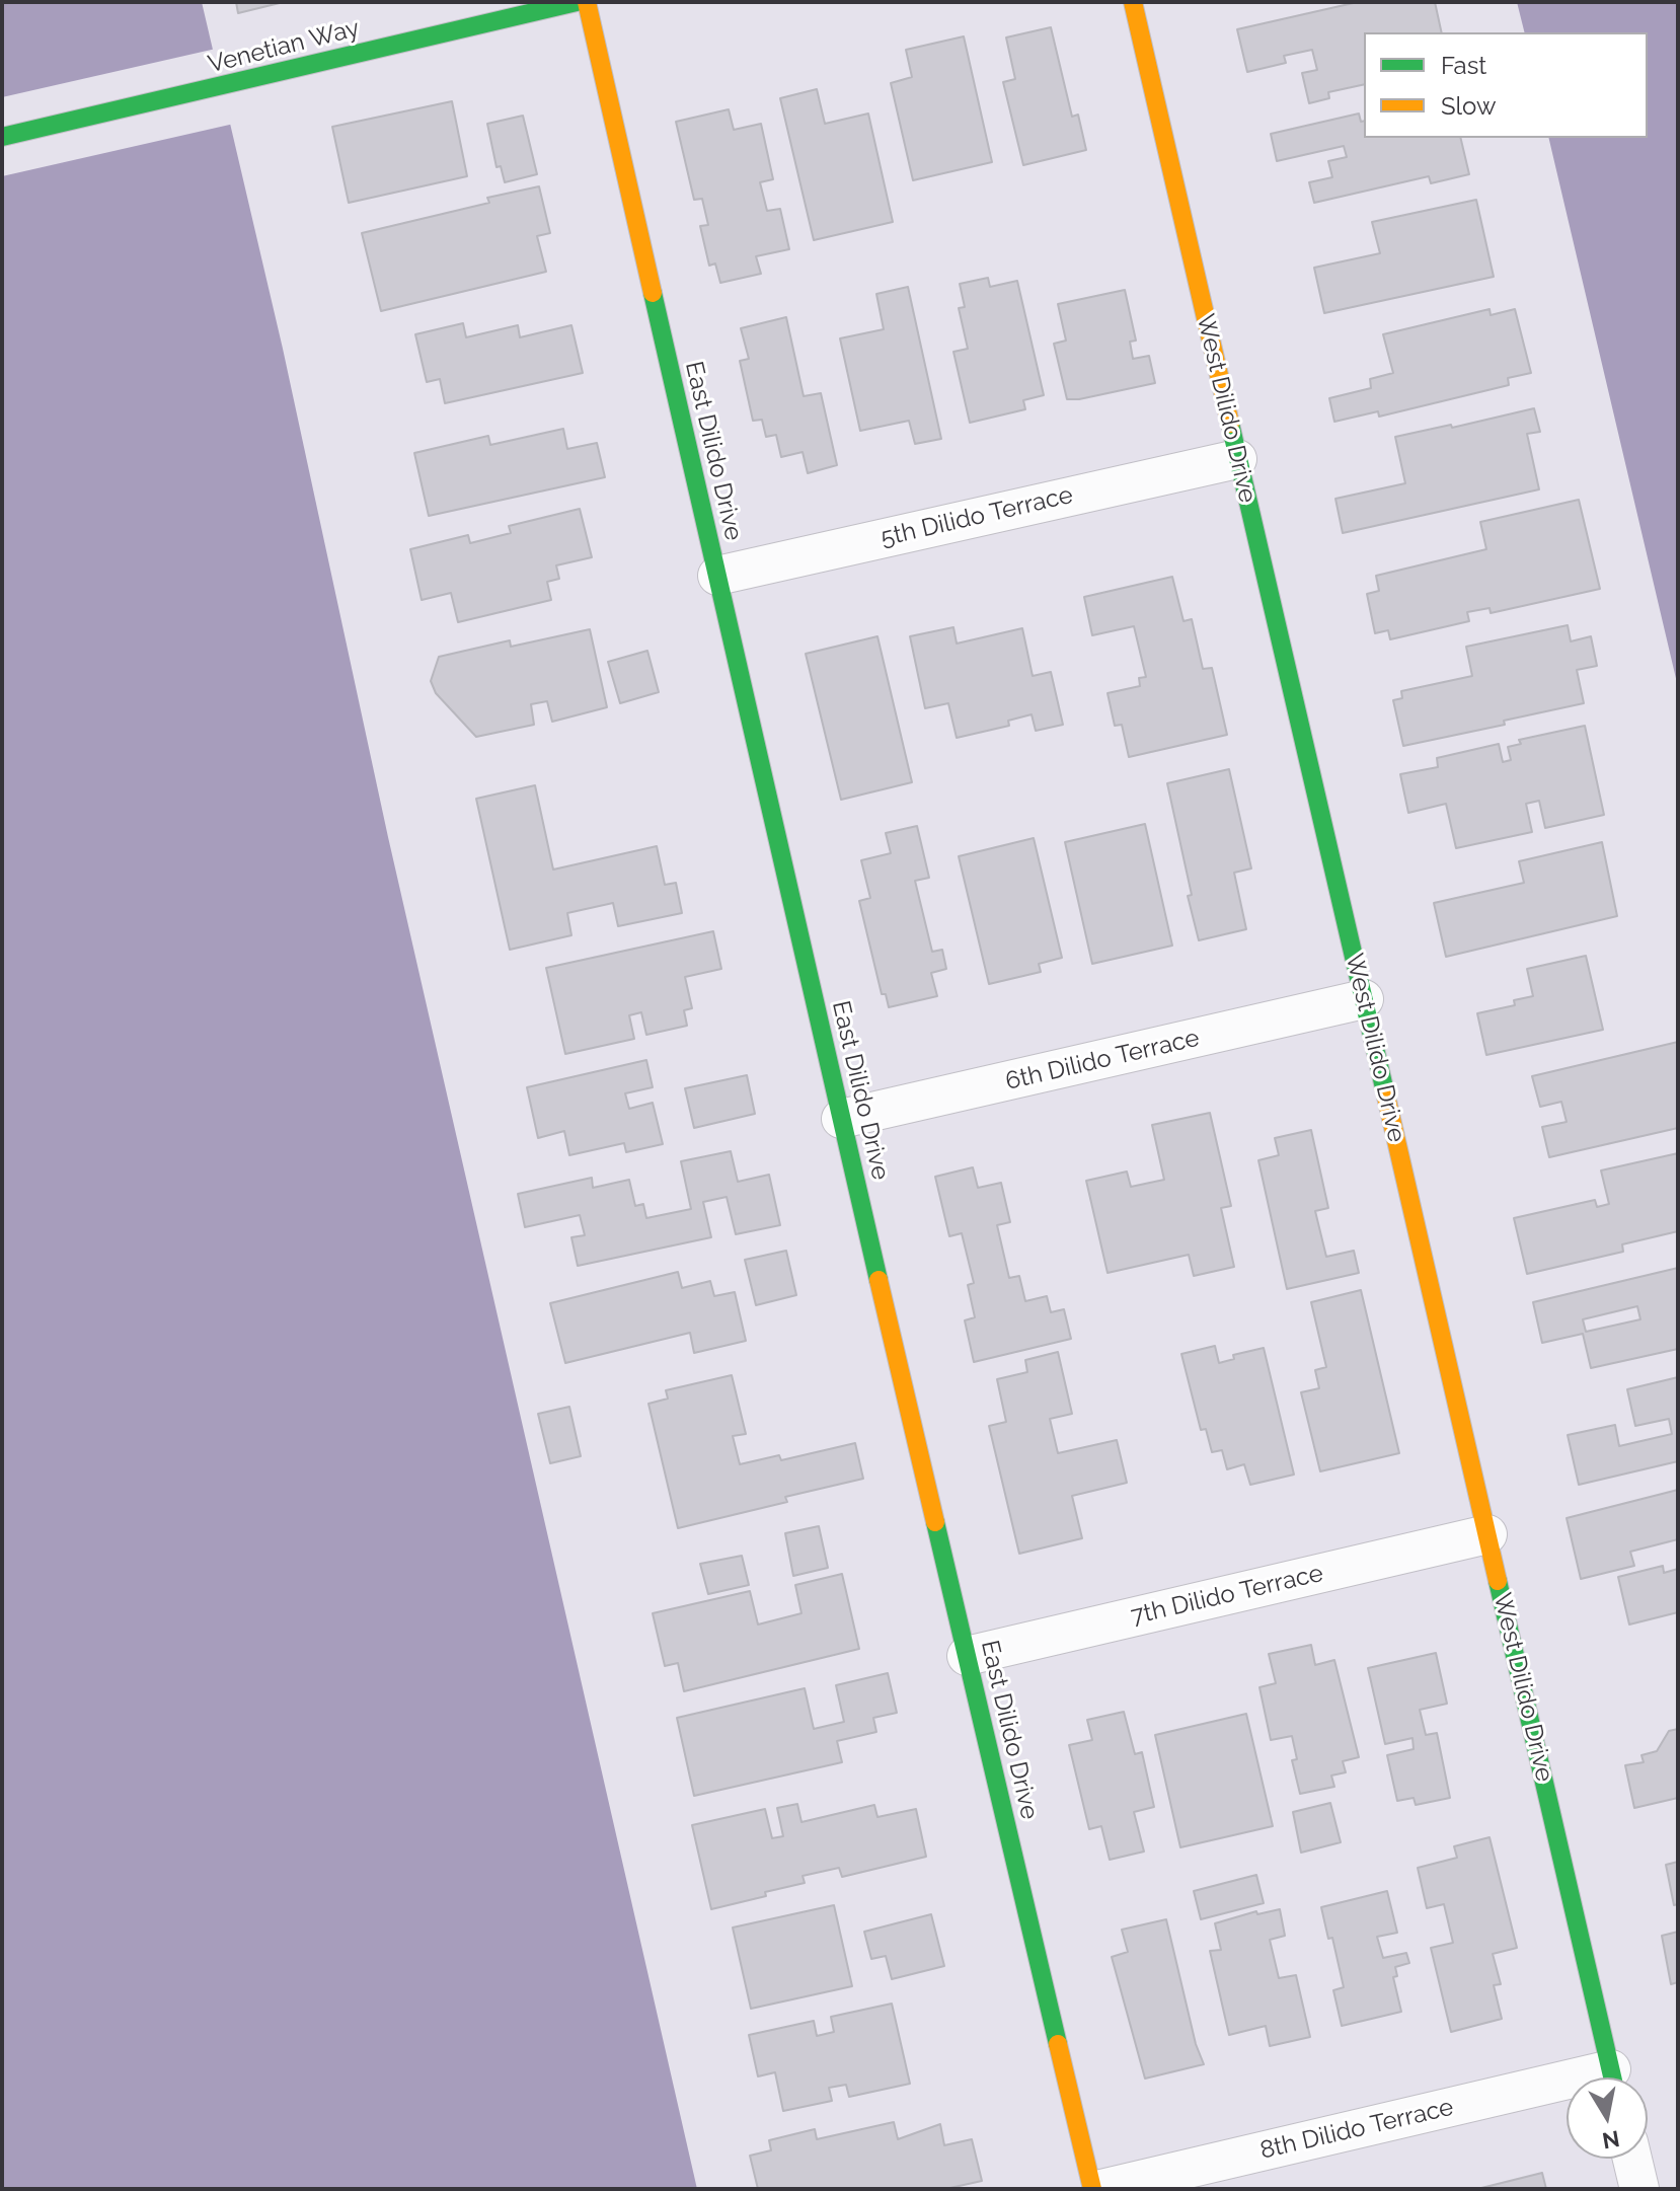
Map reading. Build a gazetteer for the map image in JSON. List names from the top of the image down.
{
  "streets": {
    "street": [
      "Venetian Way",
      "West Dilido Drive",
      "East Dilido Drive",
      "5th Dilido Terrace",
      "6th Dilido Terrace",
      "7th Dilido Terrace",
      "8th Dilido Terrace"
    ]
  },
  "crossings": [
    ["West Dilido Drive", "5th Dilido Terrace"],
    ["West Dilido Drive", "6th Dilido Terrace"],
    ["West Dilido Drive", "7th Dilido Terrace"],
    ["East Dilido Drive", "5th Dilido Terrace"],
    ["East Dilido Drive", "6th Dilido Terrace"],
    ["East Dilido Drive", "7th Dilido Terrace"]
  ],
  "legend": ["Fast", "Slow"],
  "north": "bottom"
}
